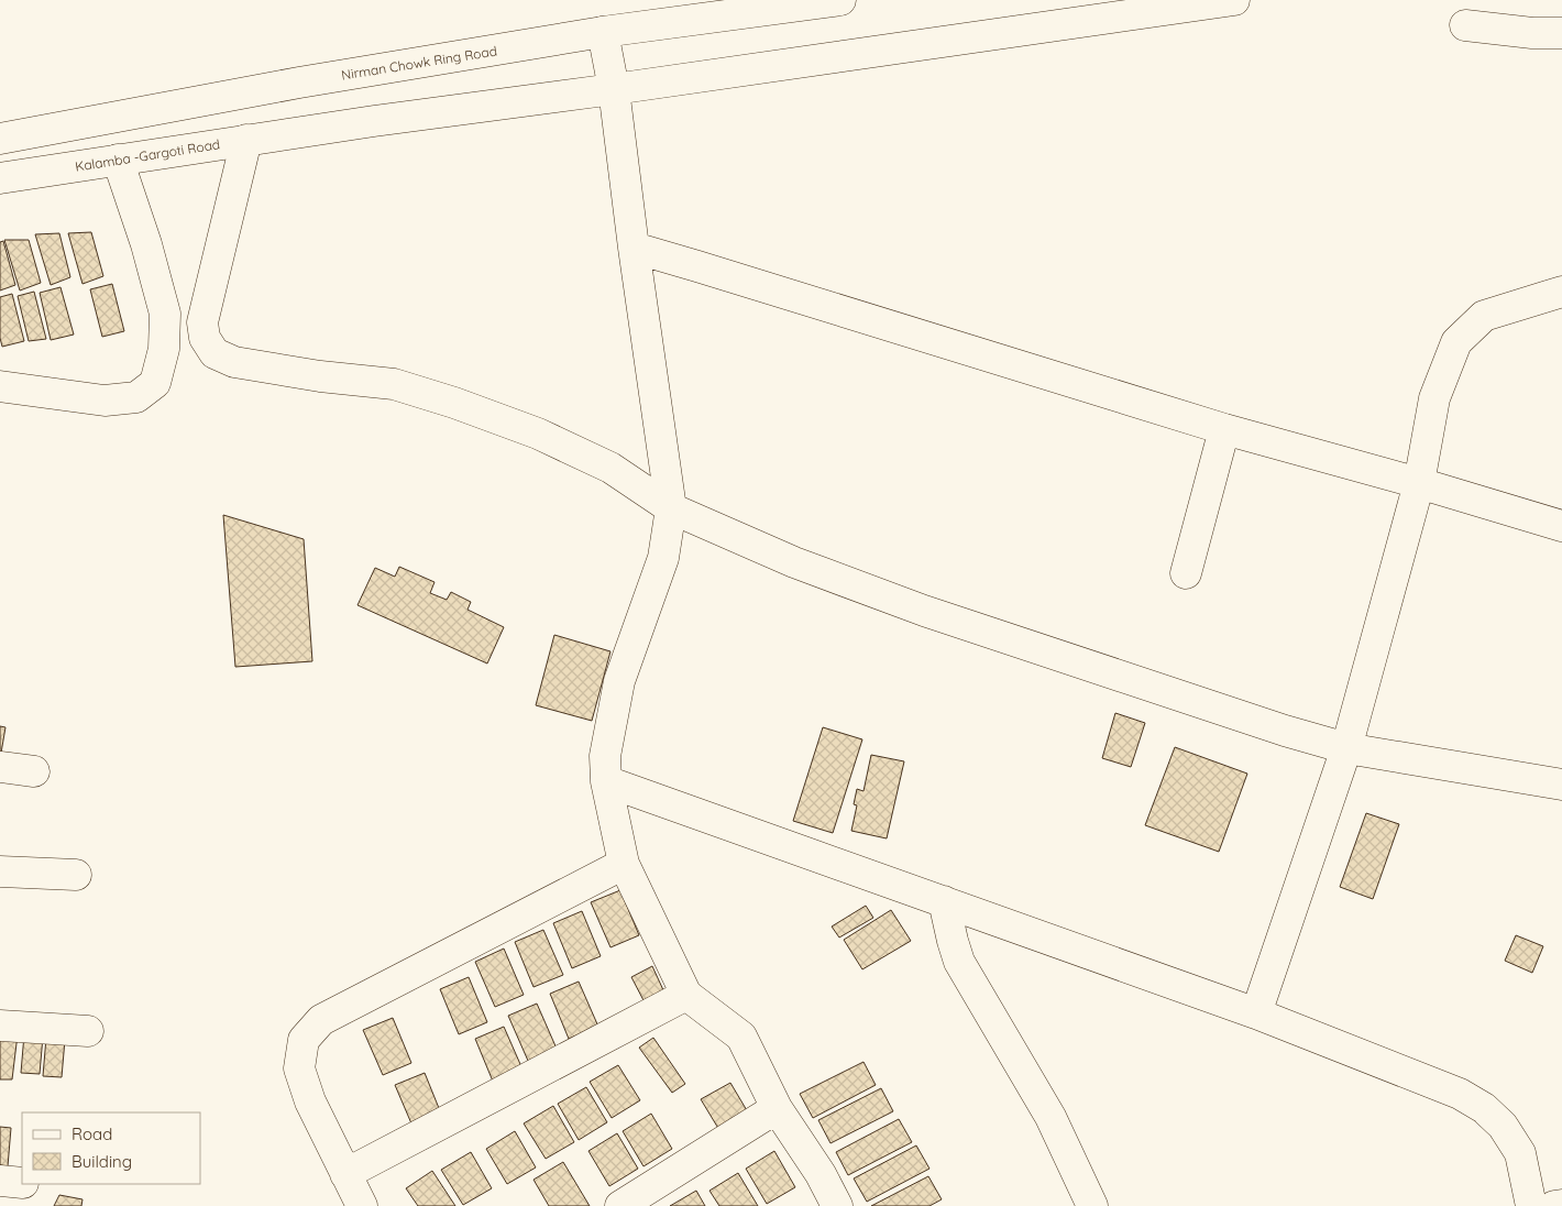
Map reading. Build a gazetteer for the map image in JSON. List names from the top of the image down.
{
  "streets": {
    "street": ["Nirman Chowk Ring Road", "Kalamba -Gargoti Road"]
  },
  "legend": ["Road", "Building"]
}
